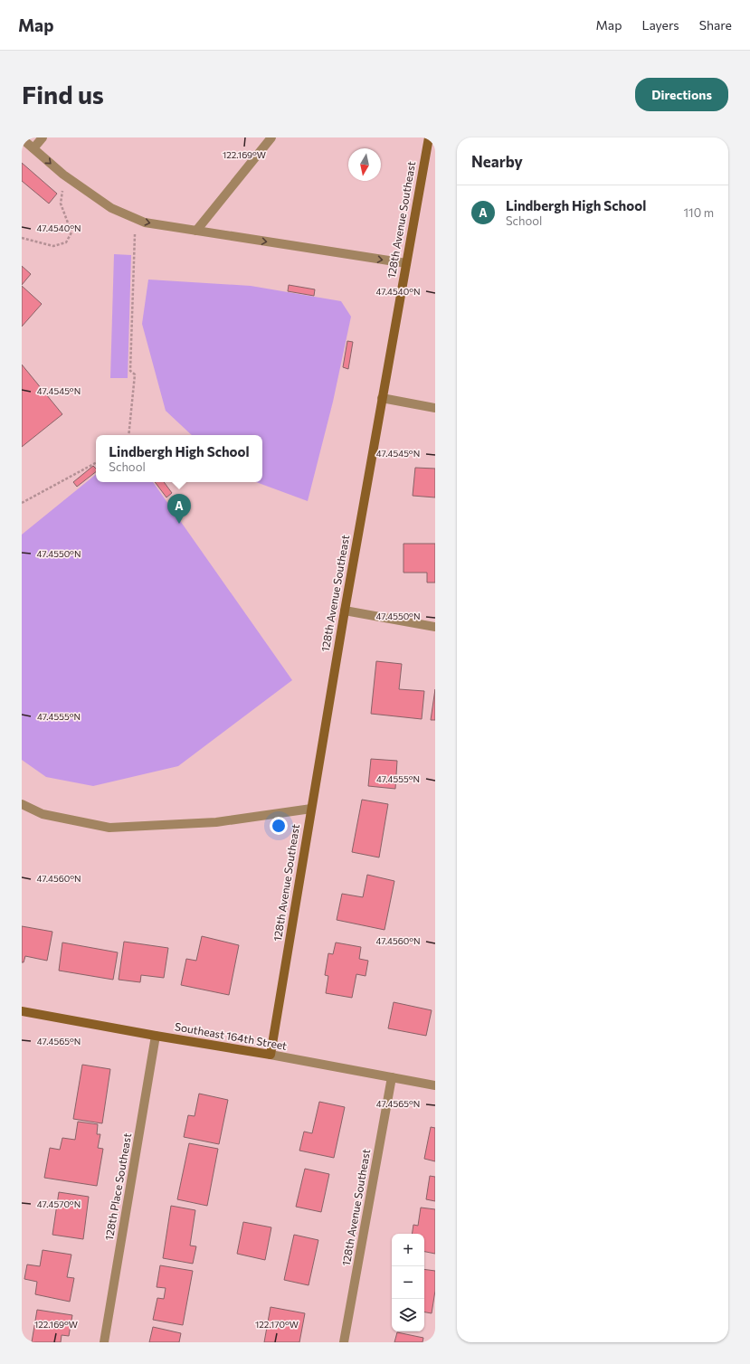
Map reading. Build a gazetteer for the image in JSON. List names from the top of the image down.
{
  "streets": {
    "street": ["128th Avenue Southeast", "Southeast 164th Street", "128th Place Southeast"]
  },
  "crossings": [
    ["128th Avenue Southeast", "Southeast 164th Street"],
    ["Southeast 164th Street", "128th Place Southeast"]
  ],
  "north": "bottom",
  "page": {
    "header": "Map",
    "nav": ["Map", "Layers", "Share"],
    "buttons": "Directions",
    "title": "Find us",
    "heading": "Nearby",
    "list": [
      {
        "mark": "A",
        "name": "Lindbergh High School",
        "note": "School",
        "value": "110 m"
      }
    ],
    "popup": ["Lindbergh High School", "School"],
    "pins": "A",
    "map_buttons": ["+", "−"]
  },
  "coordinates": [
    "122.169°W",
    "47.4540°N",
    "47.4545°N",
    "47.4550°N",
    "47.4555°N",
    "47.4560°N",
    "47.4565°N",
    "47.4570°N",
    "122.170°W"
  ]
}
